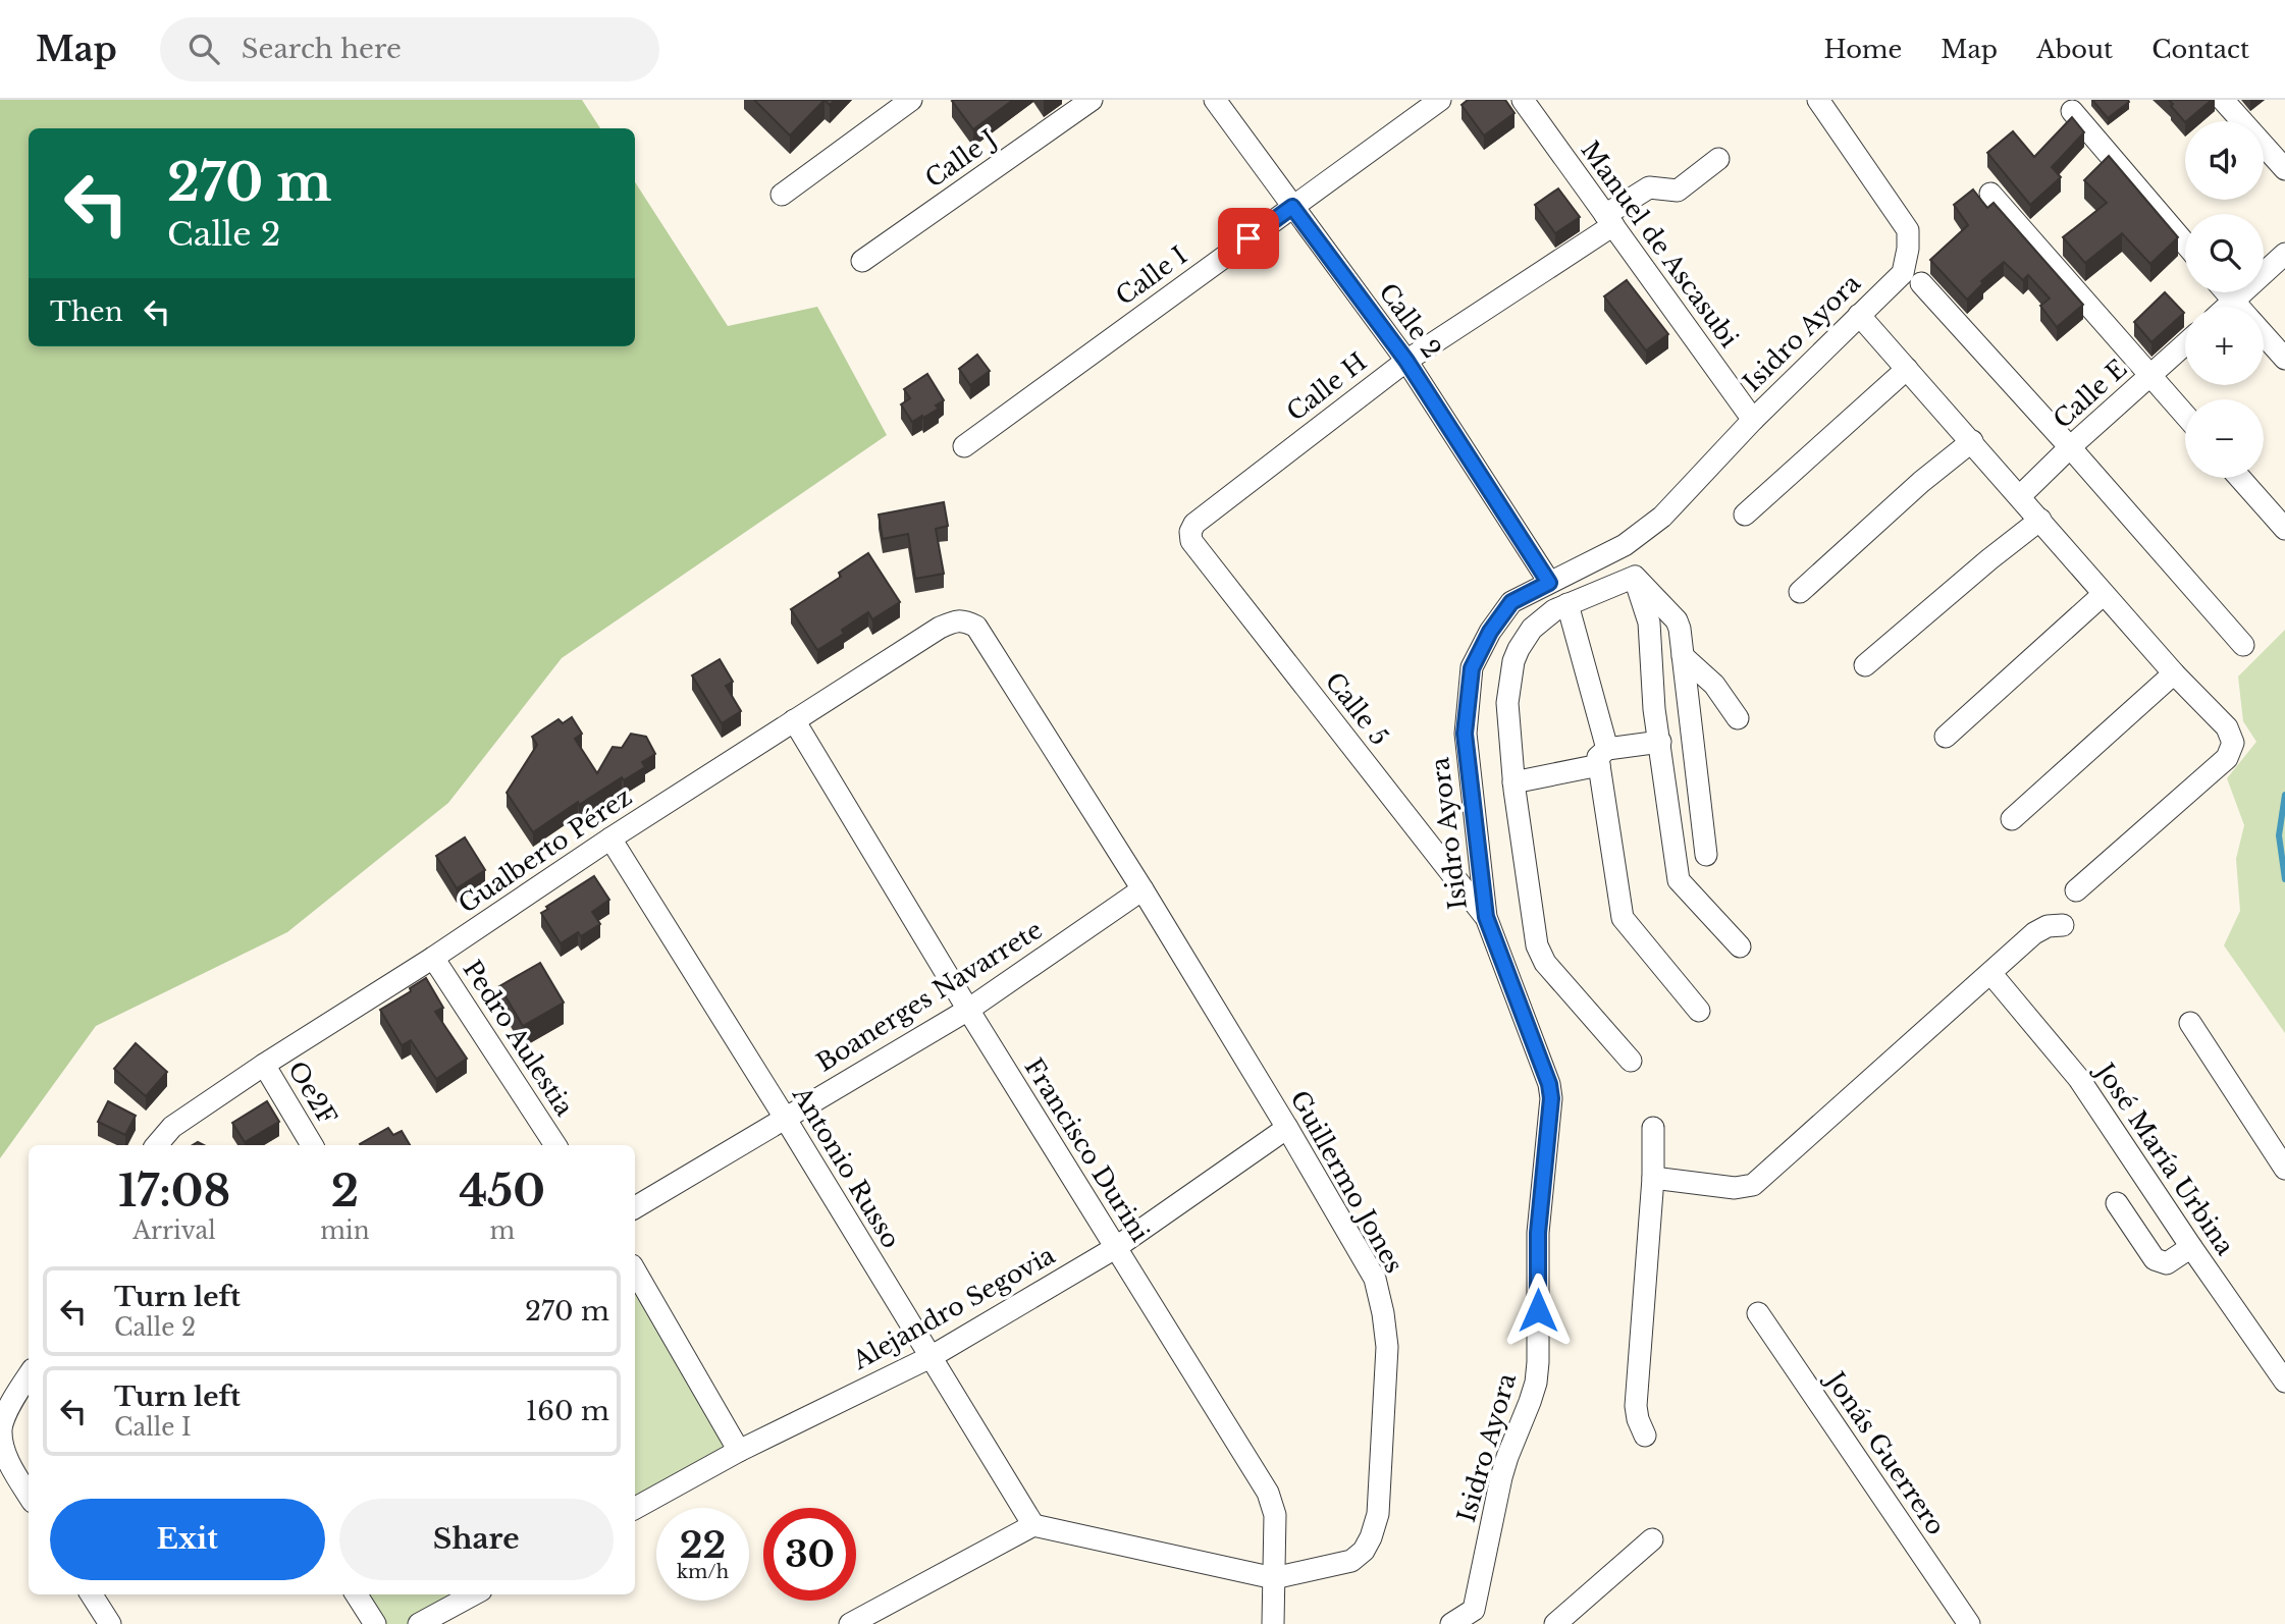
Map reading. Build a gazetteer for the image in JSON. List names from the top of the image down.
{
  "streets": {
    "street": [
      "Calle J",
      "Manuel de Ascasubi",
      "Calle I",
      "Calle 2",
      "Isidro Ayora",
      "Calle H",
      "Calle E",
      "Calle 5",
      "Gualberto Pérez",
      "Boanerges Navarrete",
      "Pedro Aulestia",
      "Oe2F",
      "Francisco Durini",
      "José María Urbina",
      "Antonio Russo",
      "Guillermo Jones",
      "Alejandro Segovia",
      "Jonás Guerrero"
    ]
  },
  "crossings": [
    ["Manuel de Ascasubi", "Isidro Ayora"],
    ["Manuel de Ascasubi", "Calle H"],
    ["Calle I", "Calle 2"],
    ["Calle 2", "Isidro Ayora"],
    ["Calle 2", "Calle H"],
    ["Isidro Ayora", "Calle 5"],
    ["Calle H", "Calle 5"],
    ["Gualberto Pérez", "Pedro Aulestia"],
    ["Gualberto Pérez", "Oe2F"],
    ["Gualberto Pérez", "Francisco Durini"],
    ["Gualberto Pérez", "Antonio Russo"],
    ["Gualberto Pérez", "Guillermo Jones"],
    ["Boanerges Navarrete", "Francisco Durini"],
    ["Boanerges Navarrete", "Antonio Russo"],
    ["Boanerges Navarrete", "Guillermo Jones"],
    ["Francisco Durini", "Guillermo Jones"],
    ["Francisco Durini", "Alejandro Segovia"],
    ["Antonio Russo", "Guillermo Jones"],
    ["Antonio Russo", "Alejandro Segovia"],
    ["Guillermo Jones", "Alejandro Segovia"]
  ],
  "page": {
    "header": "Map",
    "search": "Search here",
    "nav": [
      "Home",
      "Map",
      "About",
      "Contact"
    ],
    "map_buttons": ["+", "−"],
    "turn": ["270 m", "Calle 2"],
    "then": "Then",
    "eta": [
      "17:08",
      "Arrival",
      "2",
      "min",
      "450",
      "m"
    ],
    "list": [
      {
        "name": "Turn left",
        "note": "Calle 2",
        "value": "270 m"
      },
      {
        "name": "Turn left",
        "note": "Calle I",
        "value": "160 m"
      }
    ],
    "buttons": ["Exit", "Share"],
    "speed": "22 km/h",
    "limit": "30"
  }
}
